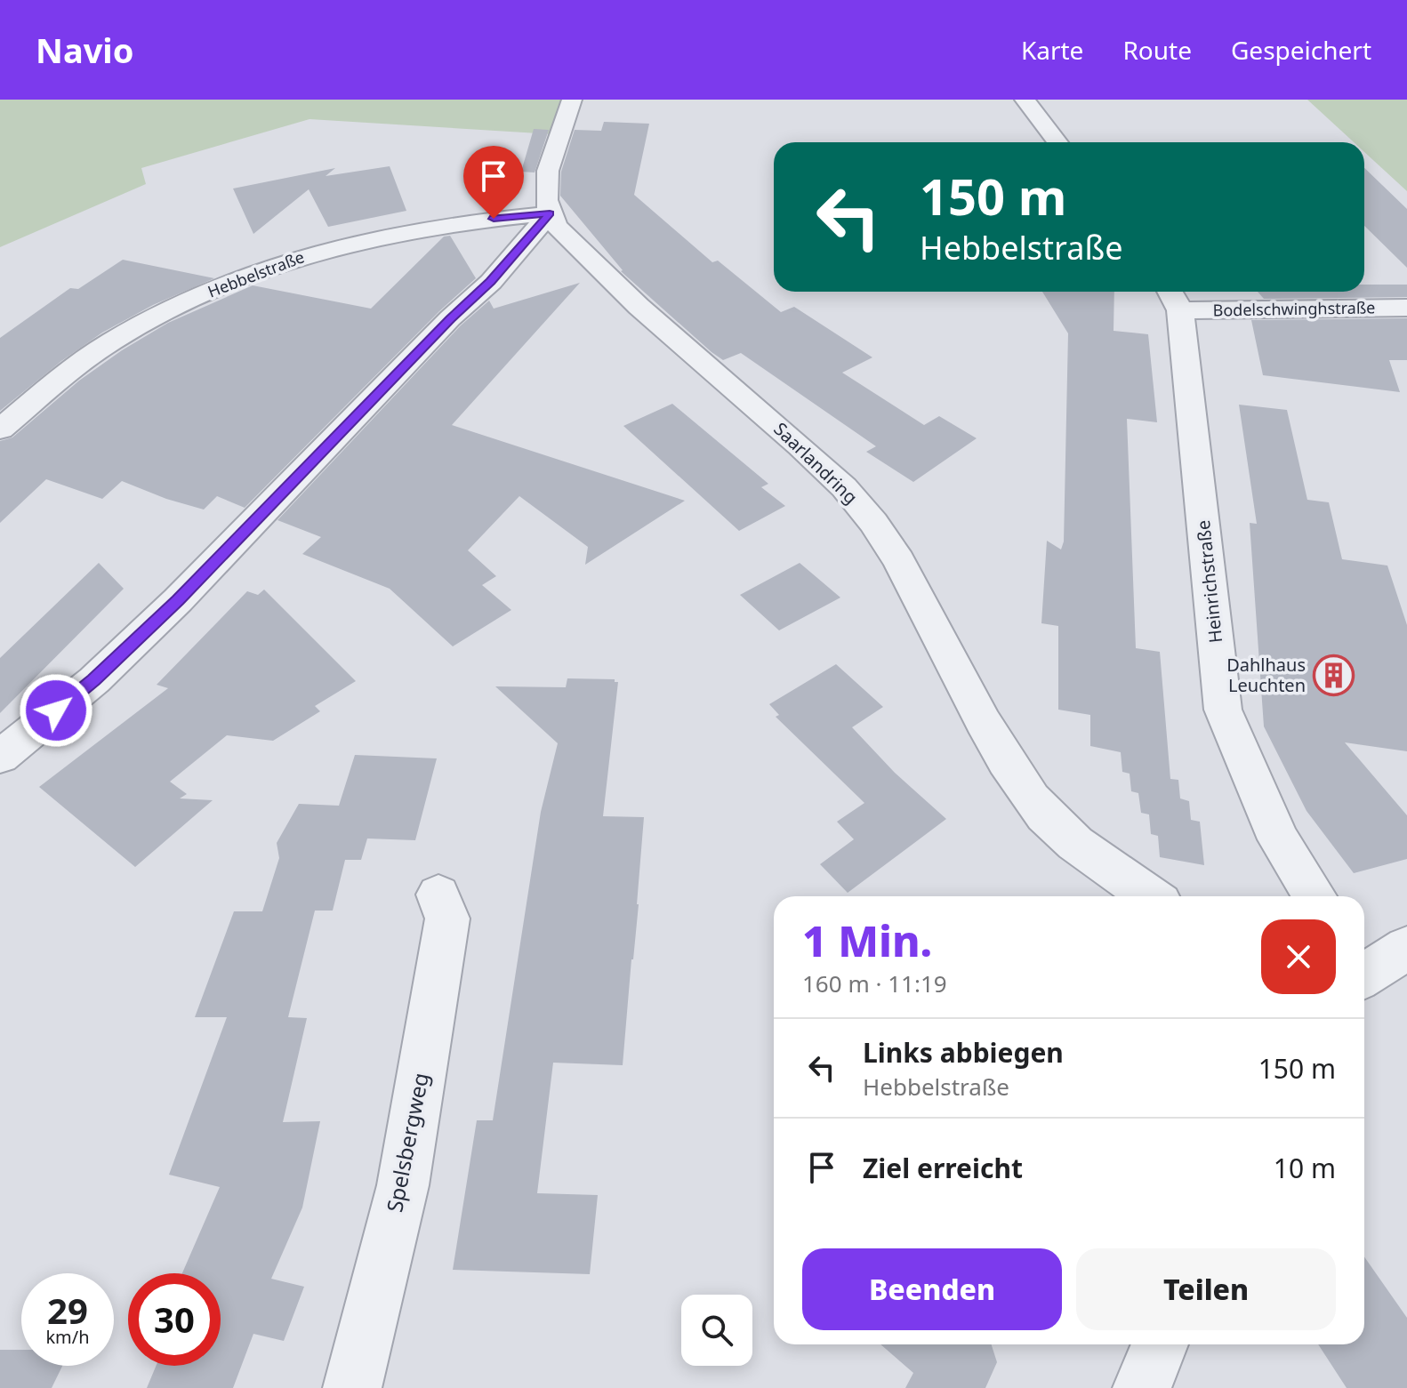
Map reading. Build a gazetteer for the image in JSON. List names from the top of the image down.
{
  "streets": {
    "street": [
      "Hebbelstraße",
      "Bodelschwinghstraße",
      "Saarlandring",
      "Heinrichstraße",
      "Spelsbergweg"
    ]
  },
  "crossings": [
    ["Hebbelstraße", "Saarlandring"],
    ["Bodelschwinghstraße", "Heinrichstraße"]
  ],
  "places": {
    "building": ["Dahlhaus Leuchten"]
  },
  "page": {
    "header": "Navio",
    "nav": ["Karte", "Route", "Gespeichert"],
    "turn": ["150 m", "Hebbelstraße"],
    "heading": ["1 Min.", "160 m · 11:19"],
    "list": [
      {
        "name": "Links abbiegen",
        "note": "Hebbelstraße",
        "value": "150 m"
      },
      {
        "name": "Ziel erreicht",
        "value": "10 m"
      }
    ],
    "buttons": ["Beenden", "Teilen"],
    "speed": "29 km/h",
    "limit": "30"
  }
}
